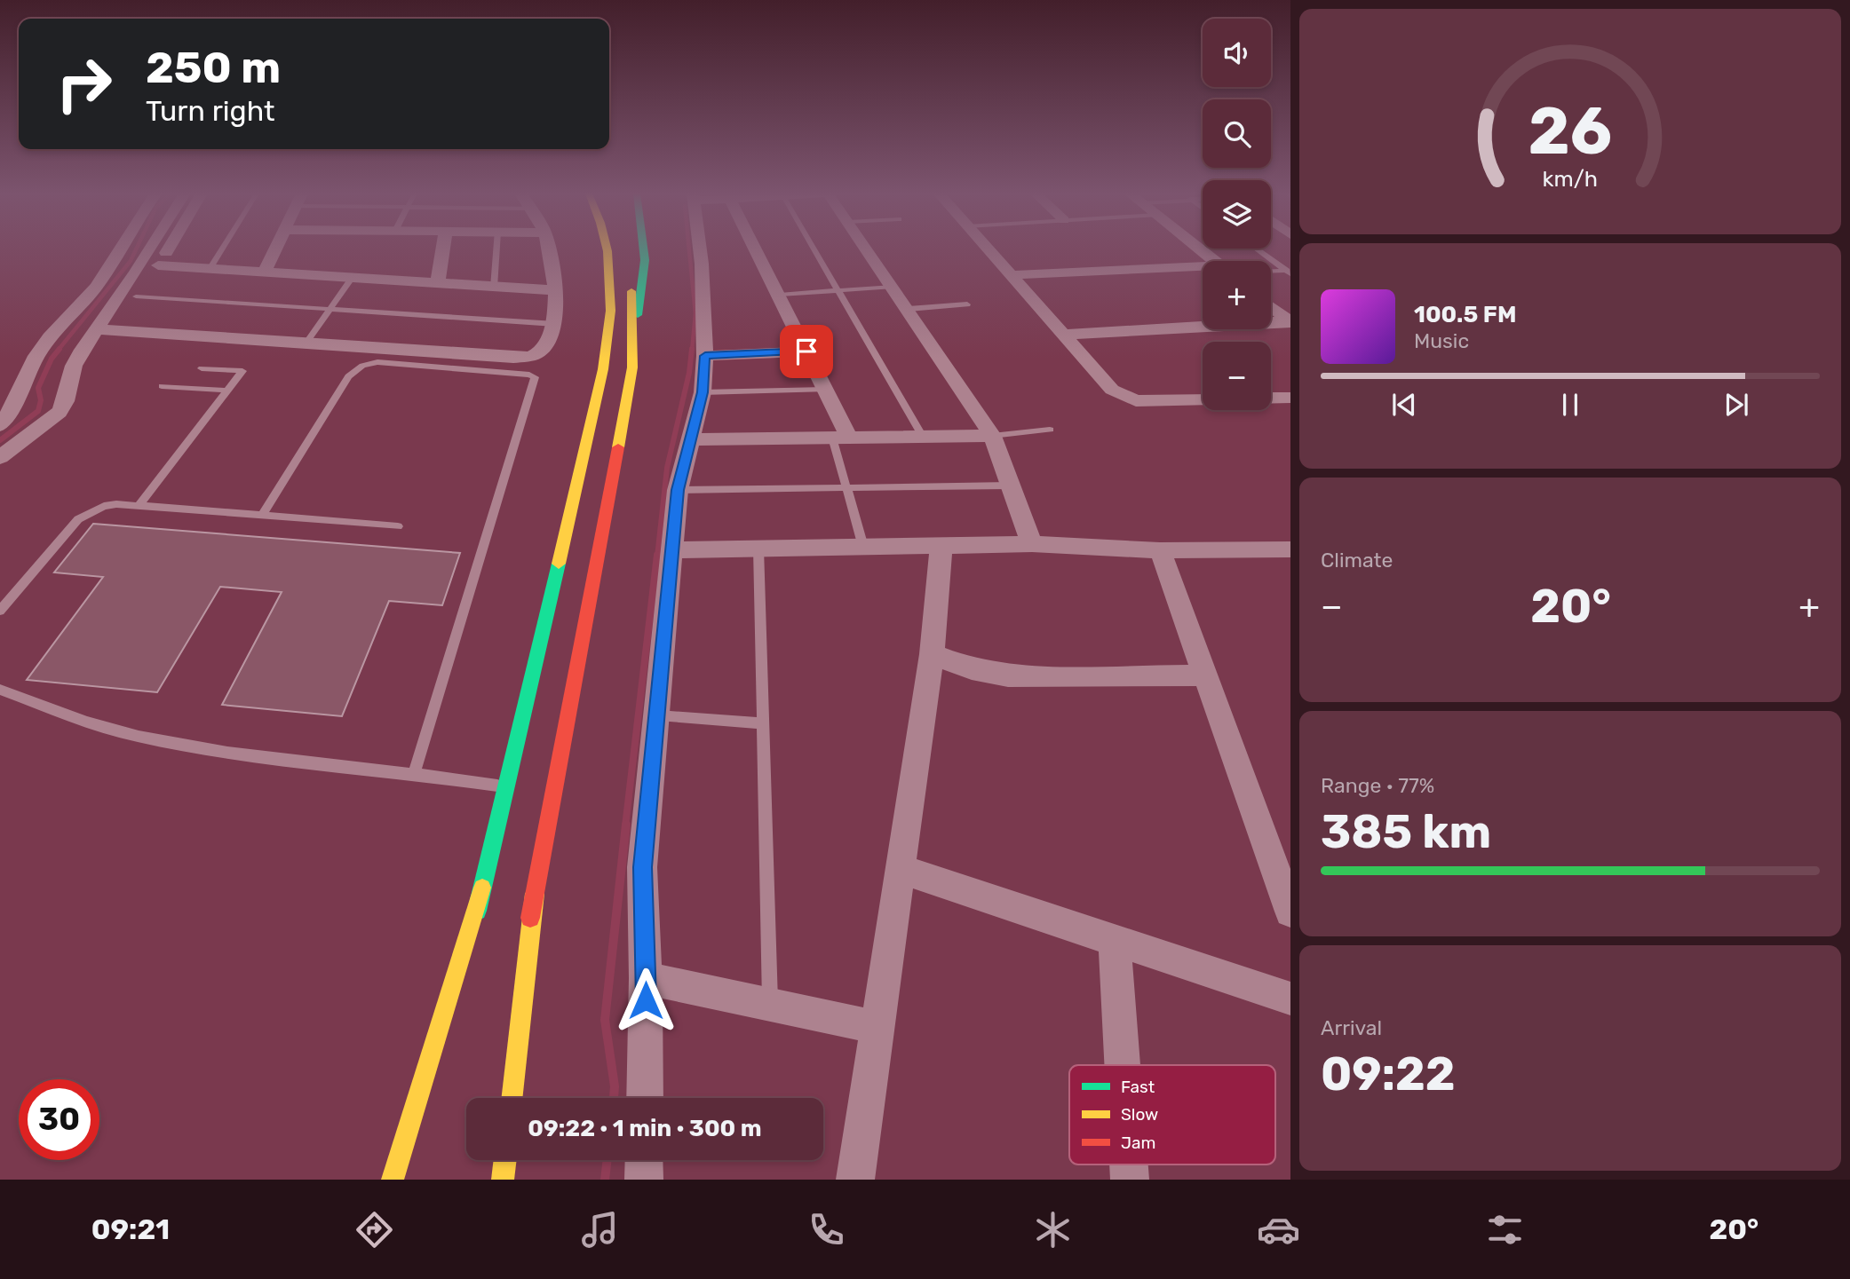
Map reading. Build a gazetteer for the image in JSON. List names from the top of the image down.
{
  "legend": ["Fast", "Slow", "Jam"],
  "page": {
    "map_buttons": ["+", "−"],
    "turn": ["250 m", "Turn right"],
    "song": ["100.5 FM", "Music"],
    "tile": [
      "Climate",
      ["Range · 77%", "385 km"],
      ["Arrival", "09:22"]
    ],
    "heat": ["−", "20°", "+"],
    "limit": "30",
    "trip": "09:22 · 1 min · 300 m",
    "tabs": ["09:21", "20°"],
    "gauge": ["26", "km/h"]
  }
}
